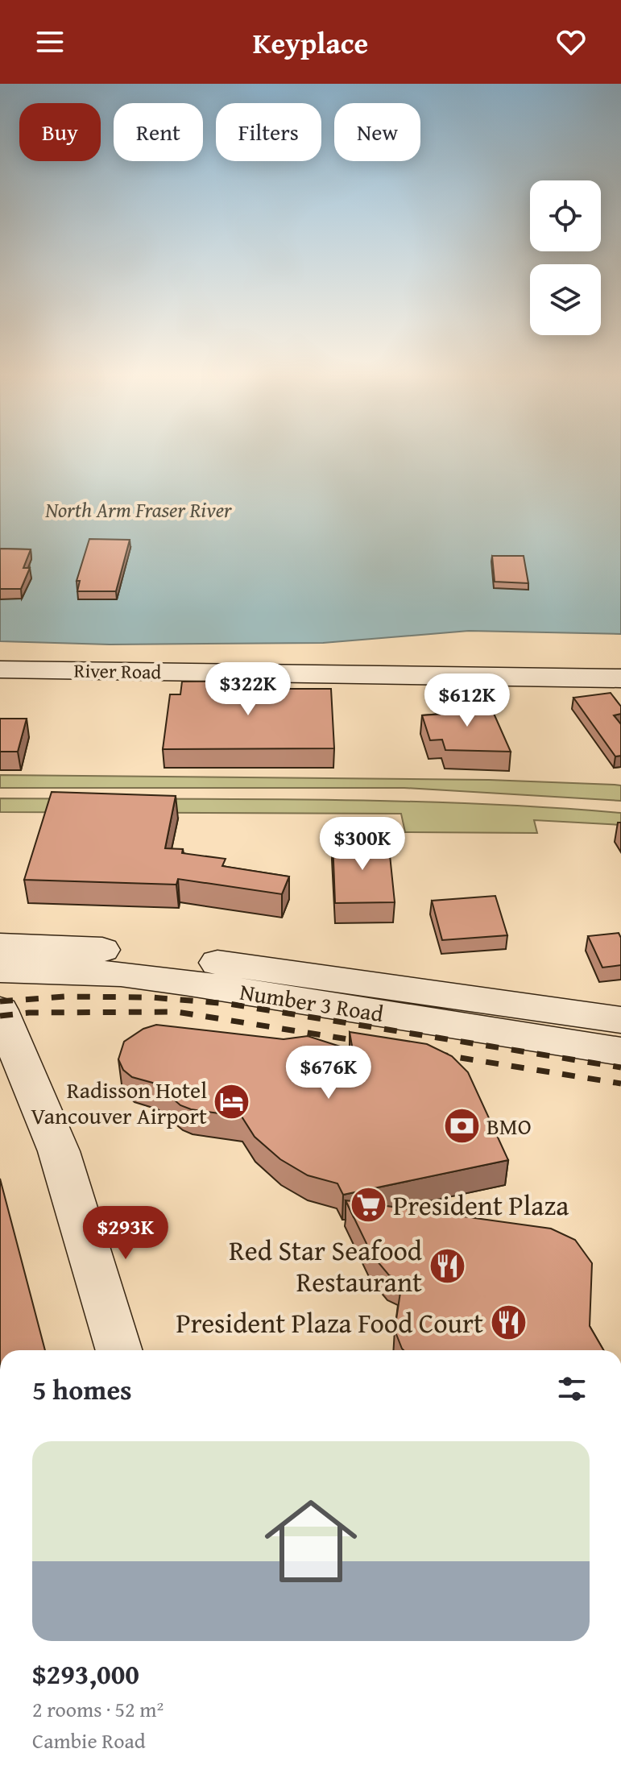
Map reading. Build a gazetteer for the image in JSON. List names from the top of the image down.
{
  "streets": {
    "main road": ["River Road", "Number 3 Road"]
  },
  "water": ["North Arm Fraser River"],
  "places": {
    "hotel": ["Radisson Hotel Vancouver Airport"],
    "bank": ["BMO"],
    "supermarket": ["President Plaza"],
    "restaurant": ["Red Star Seafood Restaurant", "President Plaza Food Court"]
  },
  "page": {
    "header": "Keyplace",
    "chip": [
      "Buy",
      "Rent",
      "Filters",
      "New"
    ],
    "price": [
      "$322K",
      "$612K",
      "$300K",
      "$676K",
      "$293K"
    ],
    "heading": "5 homes",
    "list": [
      {
        "name": "$293,000",
        "note": "2 rooms · 52 m² · Cambie Road"
      }
    ]
  }
}
